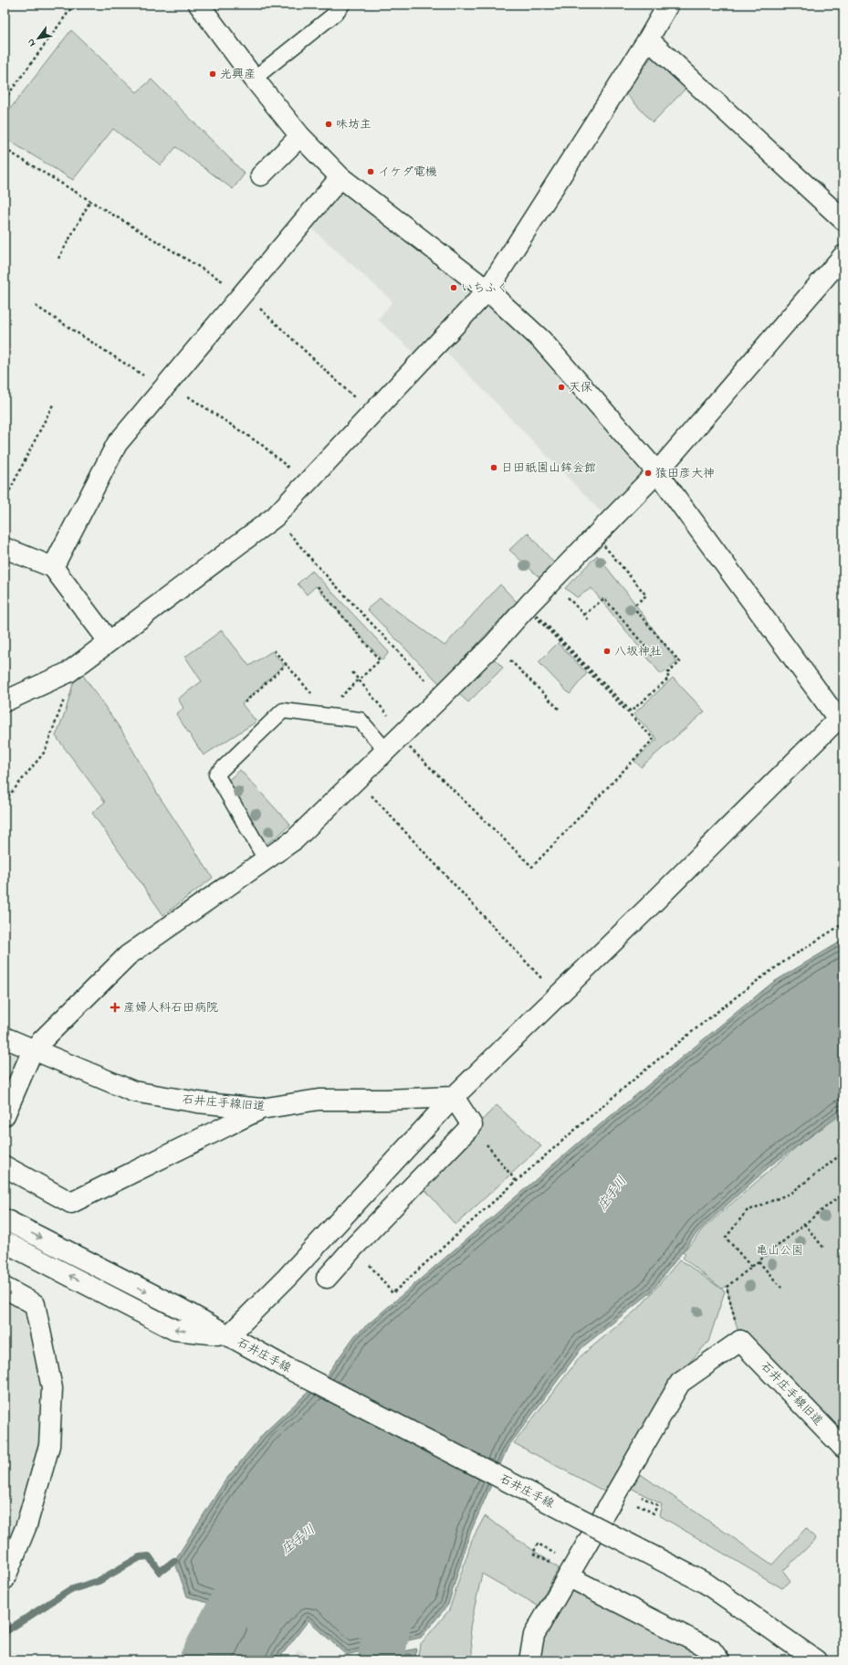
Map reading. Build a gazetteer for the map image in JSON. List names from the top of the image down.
{
  "streets": {
    "street": ["石井庄手線旧道", "石井庄手線"]
  },
  "water": ["庄手川"],
  "parks": ["亀山公園"],
  "places": {
    "other": [
      "光興産",
      "味坊主",
      "イケダ電機",
      "いちふく",
      "天保",
      "日田祇園山鉾会館",
      "猿田彦大神",
      "八坂神社"
    ],
    "health": ["産婦人科石田病院"]
  },
  "north": "bottom left"
}
